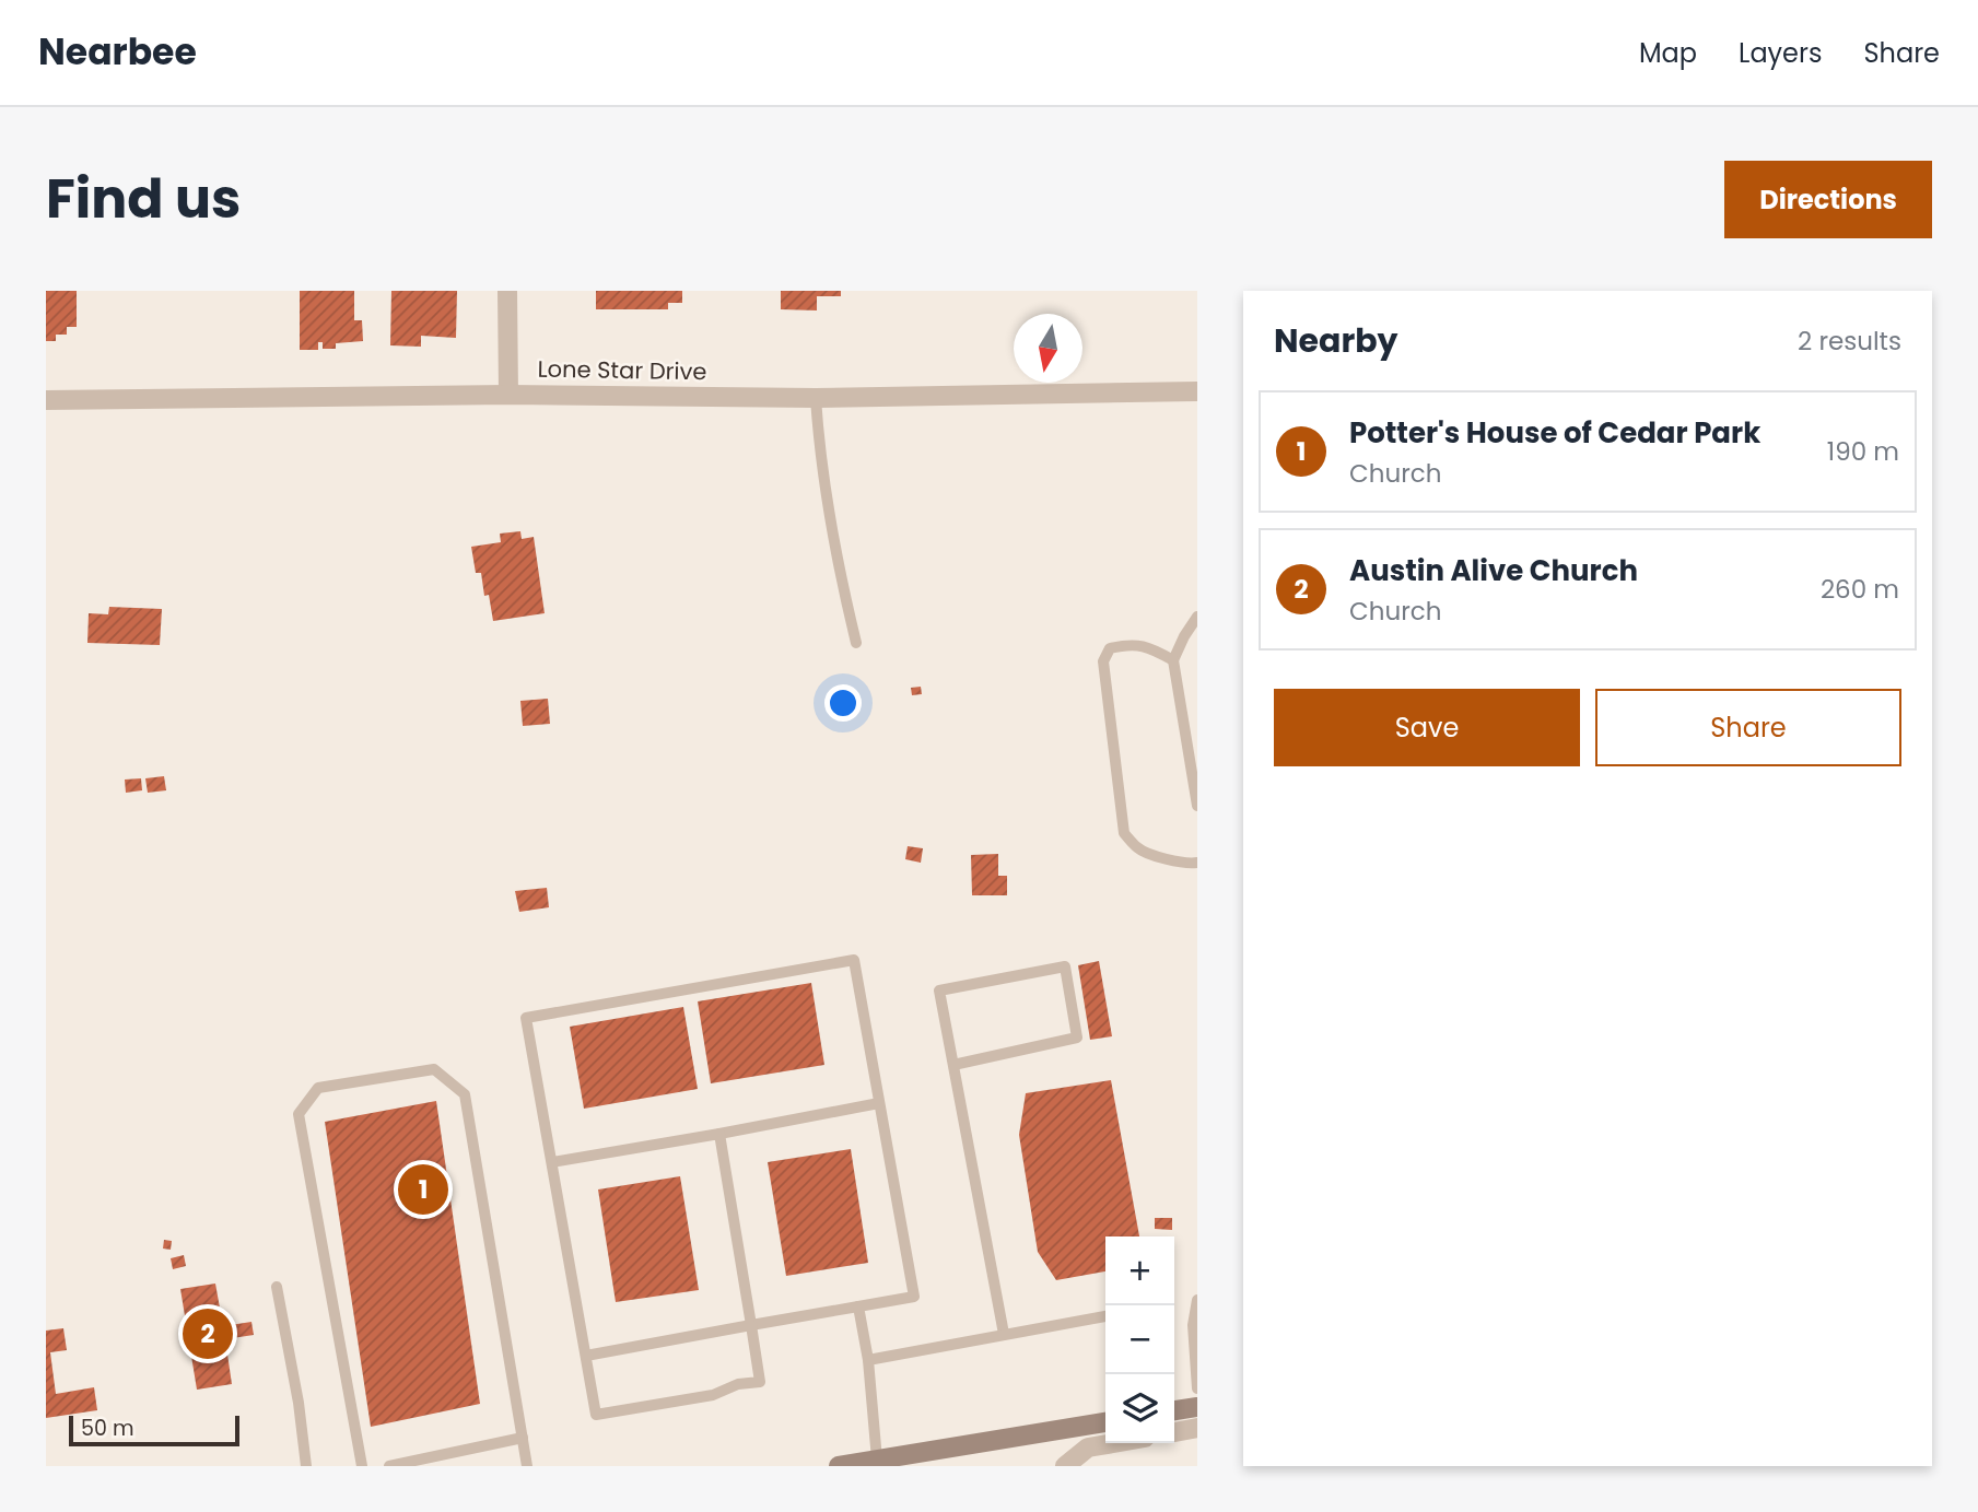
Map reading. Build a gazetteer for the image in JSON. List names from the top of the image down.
{
  "streets": {
    "street": ["Lone Star Drive"]
  },
  "scale_bar": "50 m",
  "north": "bottom",
  "page": {
    "header": "Nearbee",
    "nav": ["Map", "Layers", "Share"],
    "title": "Find us",
    "buttons": [
      "Directions",
      ["Save", "Share"]
    ],
    "heading": ["Nearby", "2 results"],
    "list": [
      {
        "mark": "1",
        "name": "Potter's House of Cedar Park",
        "note": "Church",
        "value": "190 m"
      },
      {
        "mark": "2",
        "name": "Austin Alive Church",
        "note": "Church",
        "value": "260 m"
      }
    ],
    "pins": ["1", "2"],
    "map_buttons": ["+", "−"],
    "scale": "50 m"
  }
}
